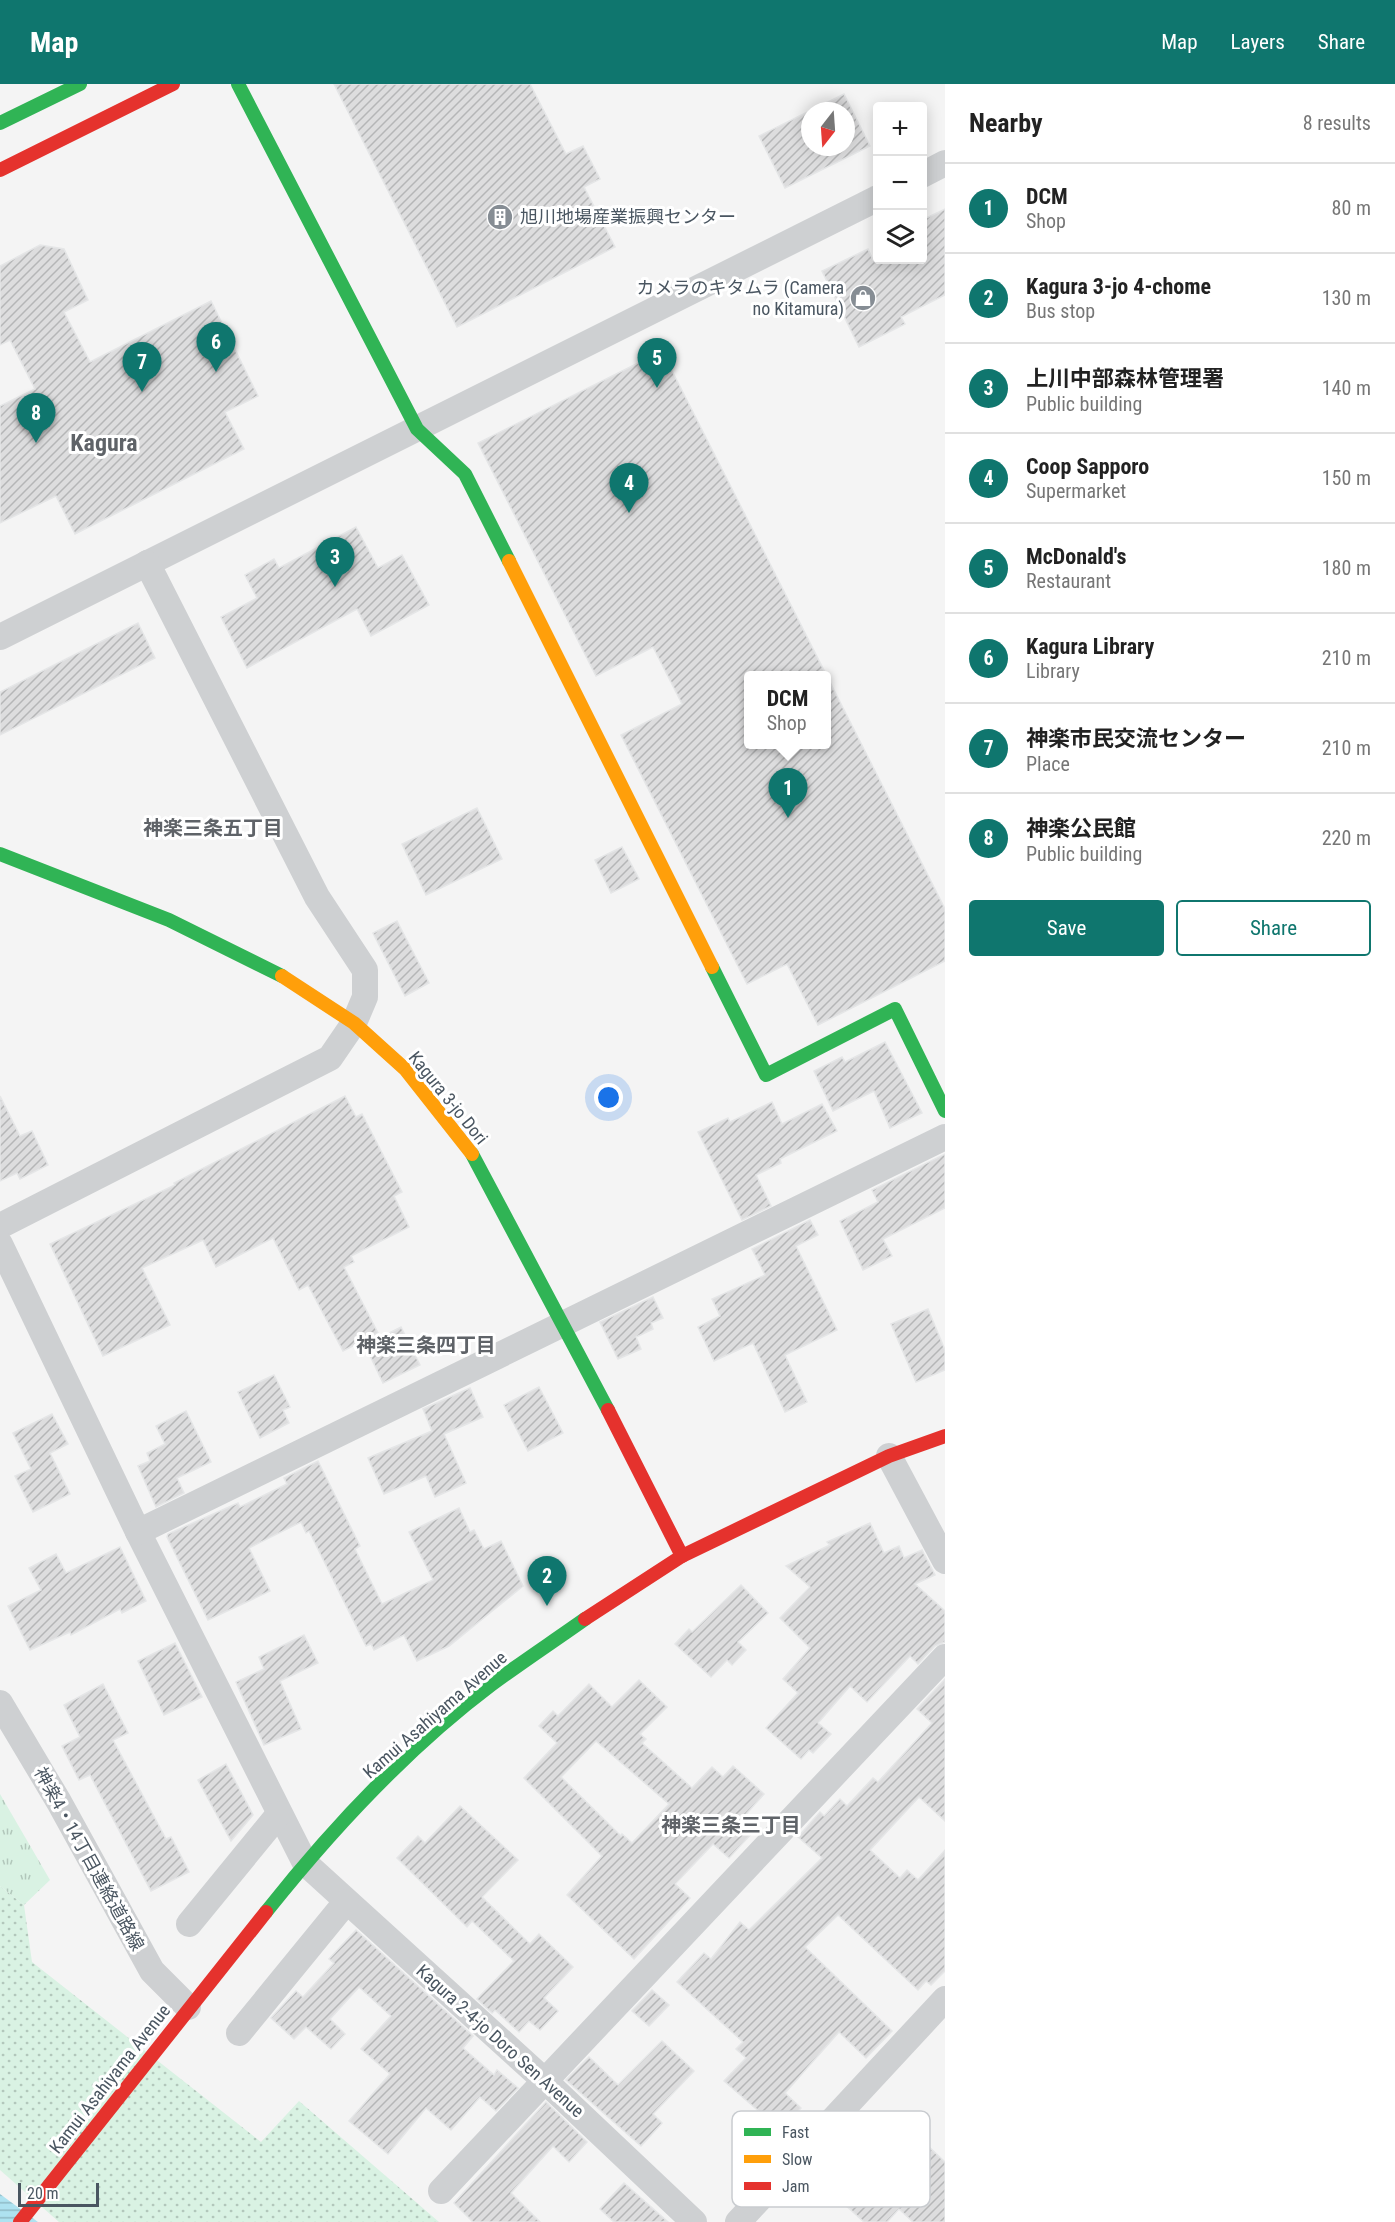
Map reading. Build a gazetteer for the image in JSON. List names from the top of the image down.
{
  "streets": {
    "main road": ["Kagura 3-jo Dori", "Kamui Asahiyama Avenue"],
    "street": ["神楽4・14丁目連絡道路線", "Kagura 2-4-jo Doro Sen Avenue"]
  },
  "crossings": [
    ["Kagura 3-jo Dori", "Kamui Asahiyama Avenue"],
    ["Kamui Asahiyama Avenue", "神楽4・14丁目連絡道路線"],
    ["Kamui Asahiyama Avenue", "Kagura 2-4-jo Doro Sen Avenue"]
  ],
  "districts": [
    "Kagura",
    "神楽三条五丁目",
    "神楽三条四丁目",
    "神楽三条三丁目"
  ],
  "places": {
    "building": ["旭川地場産業振興センター"],
    "shop": ["カメラのキタムラ (Camera no Kitamura)"]
  },
  "legend": ["Fast", "Slow", "Jam"],
  "scale_bar": "20 m",
  "north": "bottom",
  "page": {
    "header": "Map",
    "nav": ["Map", "Layers", "Share"],
    "heading": ["Nearby", "8 results"],
    "map_buttons": ["+", "−"],
    "list": [
      {
        "mark": "1",
        "name": "DCM",
        "note": "Shop",
        "value": "80 m"
      },
      {
        "mark": "2",
        "name": "Kagura 3-jo 4-chome",
        "note": "Bus stop",
        "value": "130 m"
      },
      {
        "mark": "3",
        "name": "上川中部森林管理署",
        "note": "Public building",
        "value": "140 m"
      },
      {
        "mark": "4",
        "name": "Coop Sapporo",
        "note": "Supermarket",
        "value": "150 m"
      },
      {
        "mark": "5",
        "name": "McDonald's",
        "note": "Restaurant",
        "value": "180 m"
      },
      {
        "mark": "6",
        "name": "Kagura Library",
        "note": "Library",
        "value": "210 m"
      },
      {
        "mark": "7",
        "name": "神楽市民交流センター",
        "note": "Place",
        "value": "210 m"
      },
      {
        "mark": "8",
        "name": "神楽公民館",
        "note": "Public building",
        "value": "220 m"
      }
    ],
    "pins": [
      "6",
      "5",
      "7",
      "8",
      "4",
      "3",
      "1",
      "2"
    ],
    "popup": ["DCM", "Shop"],
    "buttons": ["Save", "Share"],
    "scale": "20 m"
  }
}
